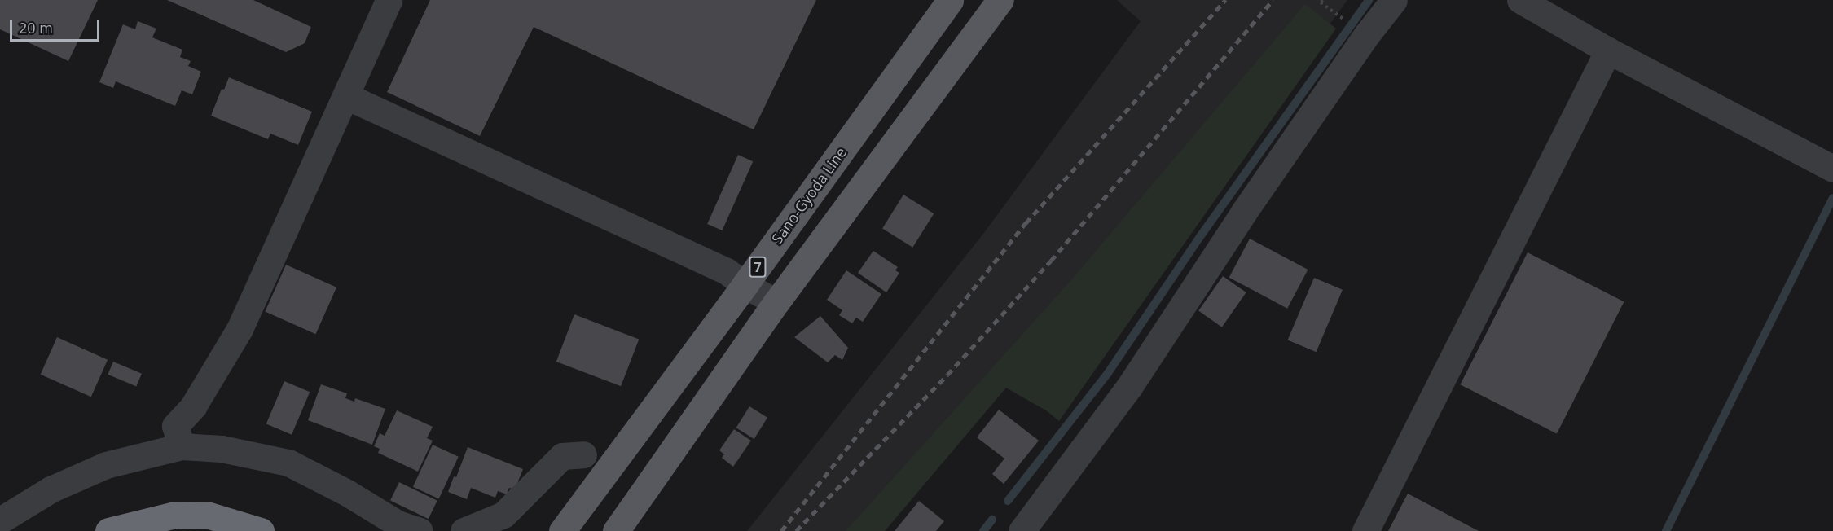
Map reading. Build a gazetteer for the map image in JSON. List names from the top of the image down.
{
  "streets": {
    "main road": ["Sano-Gyoda Line", "7"]
  },
  "scale_bar": "20 m"
}
